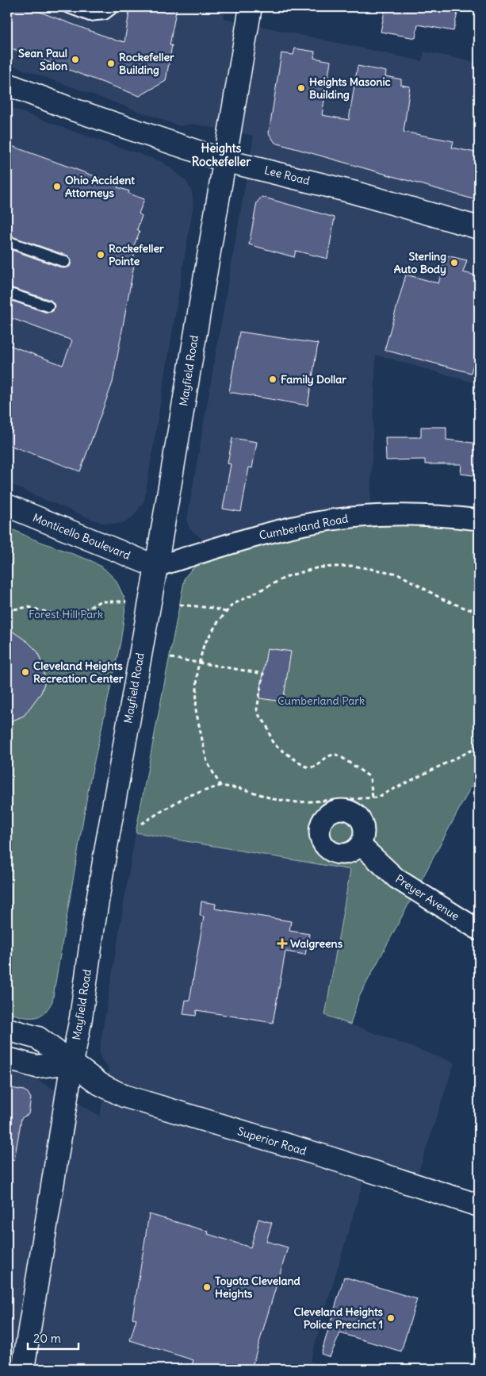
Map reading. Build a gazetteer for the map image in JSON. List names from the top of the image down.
{
  "streets": {
    "main road": [
      "Lee Road",
      "Mayfield Road",
      "Monticello Boulevard",
      "Superior Road"
    ],
    "street": ["Cumberland Road", "Preyer Avenue"]
  },
  "crossings": [
    ["Lee Road", "Mayfield Road"],
    ["Mayfield Road", "Cumberland Road"],
    ["Mayfield Road", "Monticello Boulevard"],
    ["Mayfield Road", "Superior Road"],
    ["Cumberland Road", "Monticello Boulevard"]
  ],
  "districts": ["Heights Rockefeller"],
  "parks": ["Forest Hill Park", "Cumberland Park"],
  "places": {
    "other": [
      "Sean Paul Salon",
      "Rockefeller Building",
      "Heights Masonic Building",
      "Ohio Accident Attorneys",
      "Rockefeller Pointe",
      "Sterling Auto Body",
      "Family Dollar",
      "Cleveland Heights Recreation Center",
      "Toyota Cleveland Heights",
      "Cleveland Heights Police Precinct 1"
    ],
    "health": ["Walgreens"]
  },
  "scale_bar": "20 m"
}
